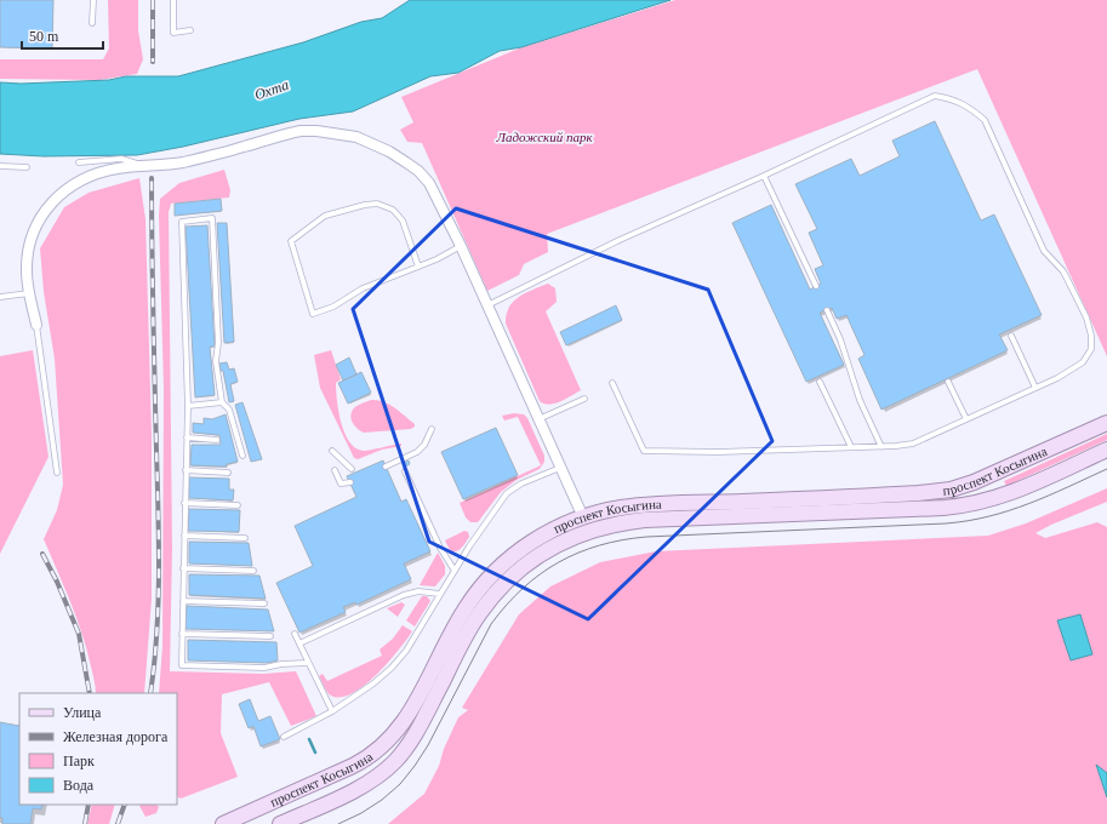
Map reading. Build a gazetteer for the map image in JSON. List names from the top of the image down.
{
  "streets": {
    "main road": ["проспект Косыгина"]
  },
  "water": ["Охта"],
  "parks": ["Ладожский парк"],
  "legend": [
    "Улица",
    "Железная дорога",
    "Парк",
    "Вода"
  ],
  "scale_bar": "50 m"
}
